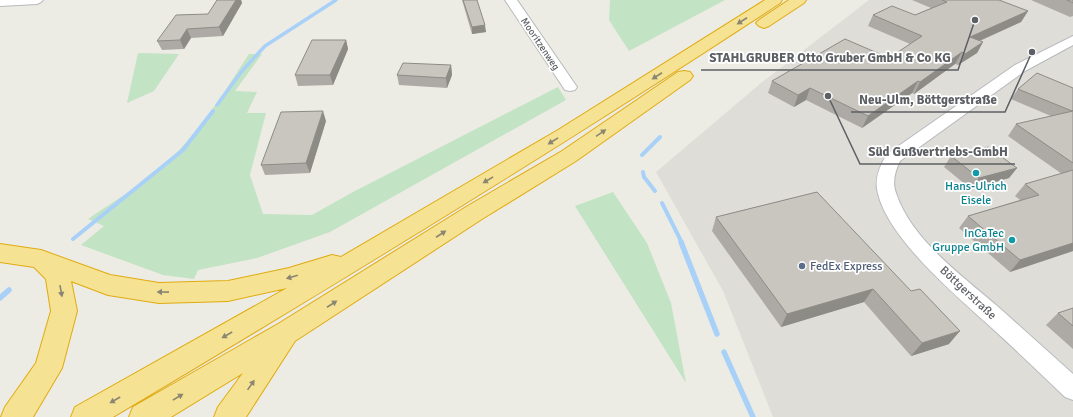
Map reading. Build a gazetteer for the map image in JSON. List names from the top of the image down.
{
  "streets": {
    "street": ["Mooritzenweg", "Böttgerstraße"]
  },
  "places": [
    "STAHLGRUBER Otto Gruber GmbH & Co KG",
    "Neu-Ulm, Böttgerstraße",
    "Süd Gußvertriebs-GmbH",
    "Hans-Ulrich Eisele",
    "InCaTec Gruppe GmbH",
    "FedEx Express"
  ]
}
